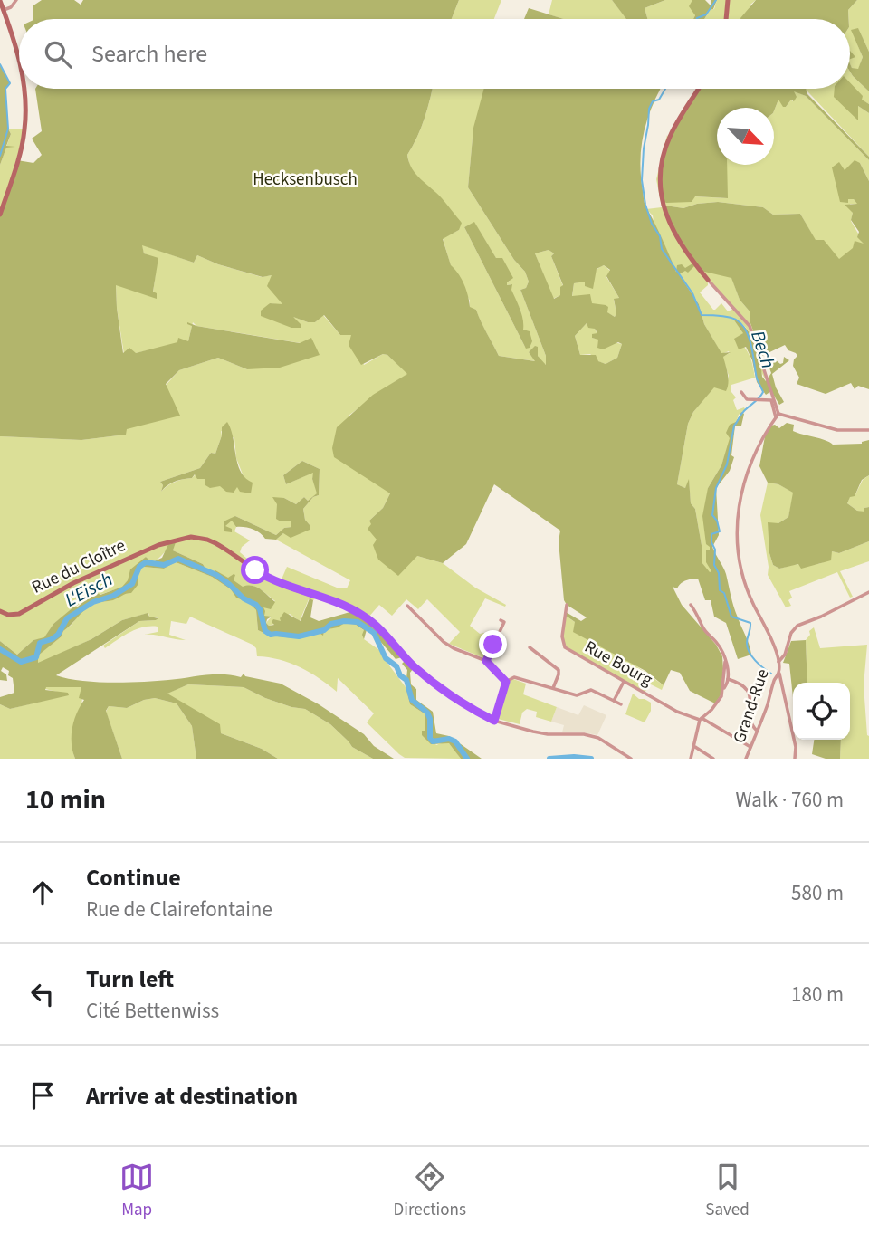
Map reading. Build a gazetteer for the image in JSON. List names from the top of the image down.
{
  "streets": {
    "street": ["Rue du Cloître", "Rue Bourg", "Grand-Rue"]
  },
  "crossings": [
    ["Rue Bourg", "Grand-Rue"]
  ],
  "water": ["Bech", "L'Eisch"],
  "parks": ["Hecksenbusch"],
  "north": "bottom right",
  "page": {
    "search": "Search here",
    "heading": ["10 min", "Walk · 760 m"],
    "list": [
      ["Continue", "Rue de Clairefontaine", "580 m"],
      ["Turn left", "Cité Bettenwiss", "180 m"],
      "Arrive at destination"
    ],
    "nav": ["Map", "Directions", "Saved"]
  }
}
